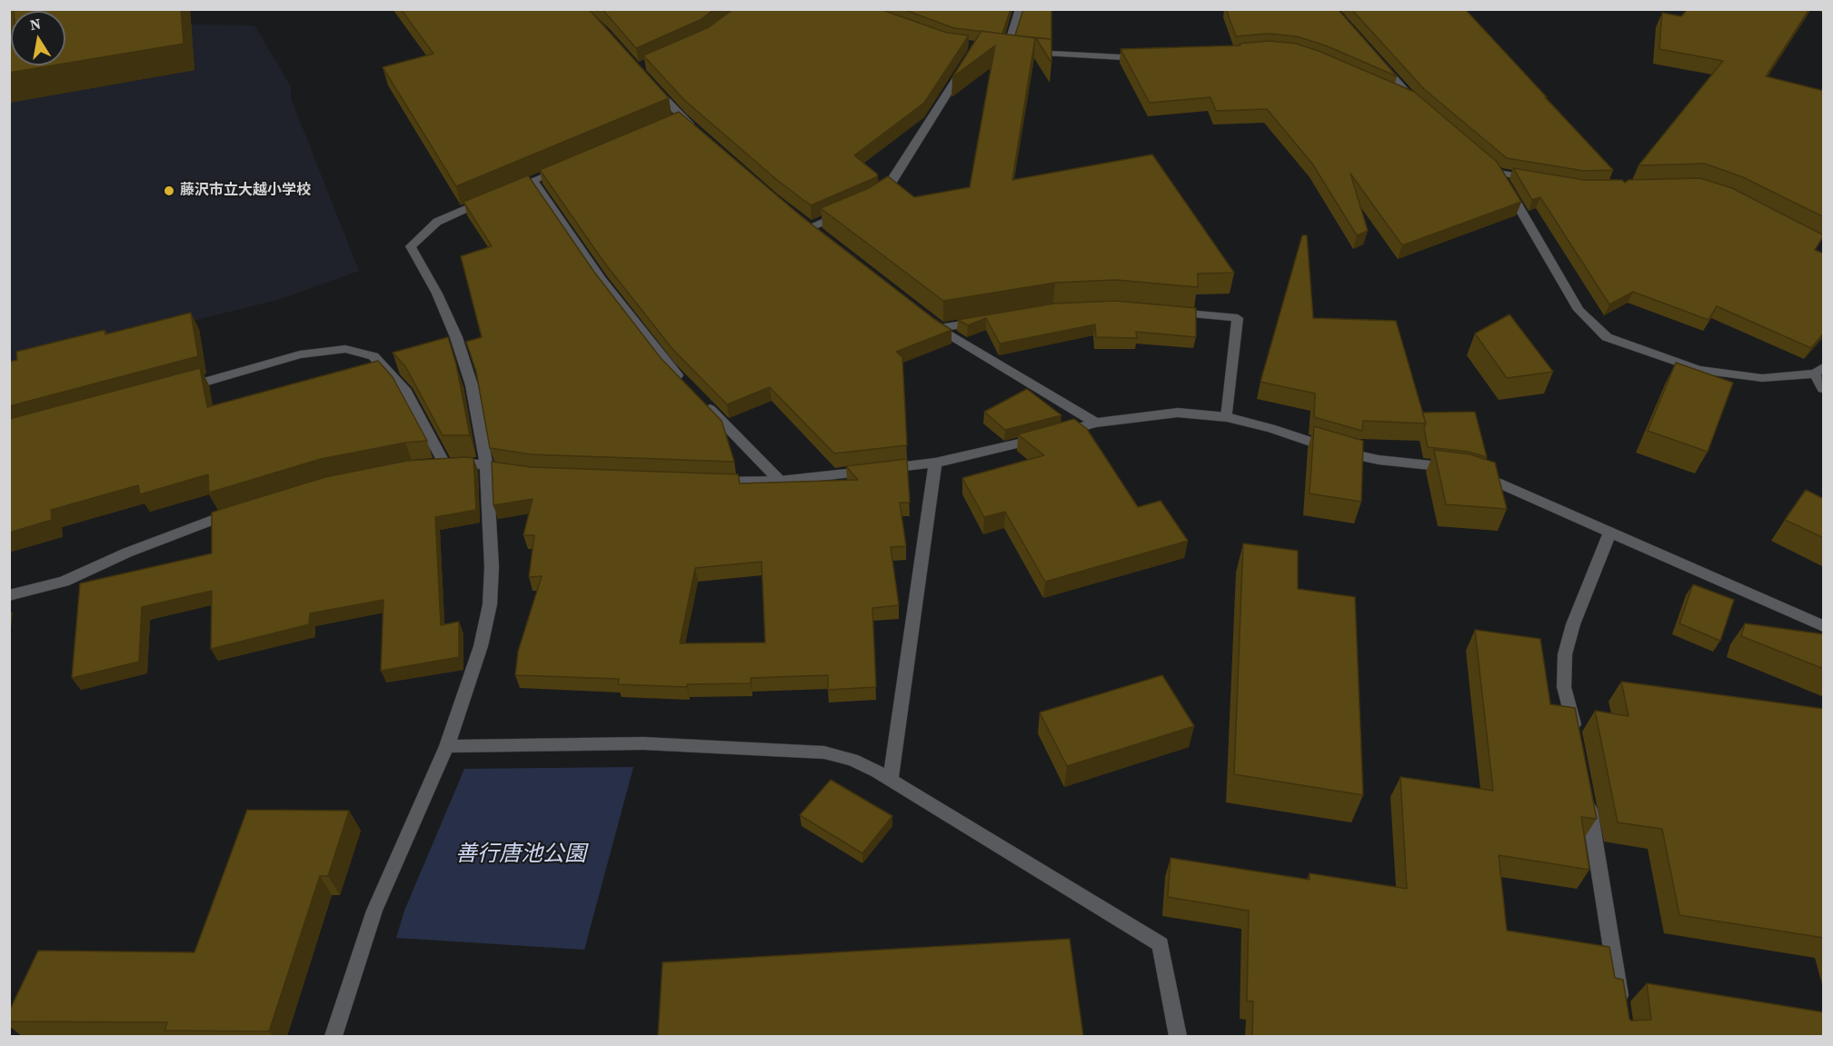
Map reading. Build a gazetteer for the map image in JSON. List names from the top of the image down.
{
  "parks": ["善行唐池公園"],
  "places": ["藤沢市立大越小学校"],
  "north": "top"
}
